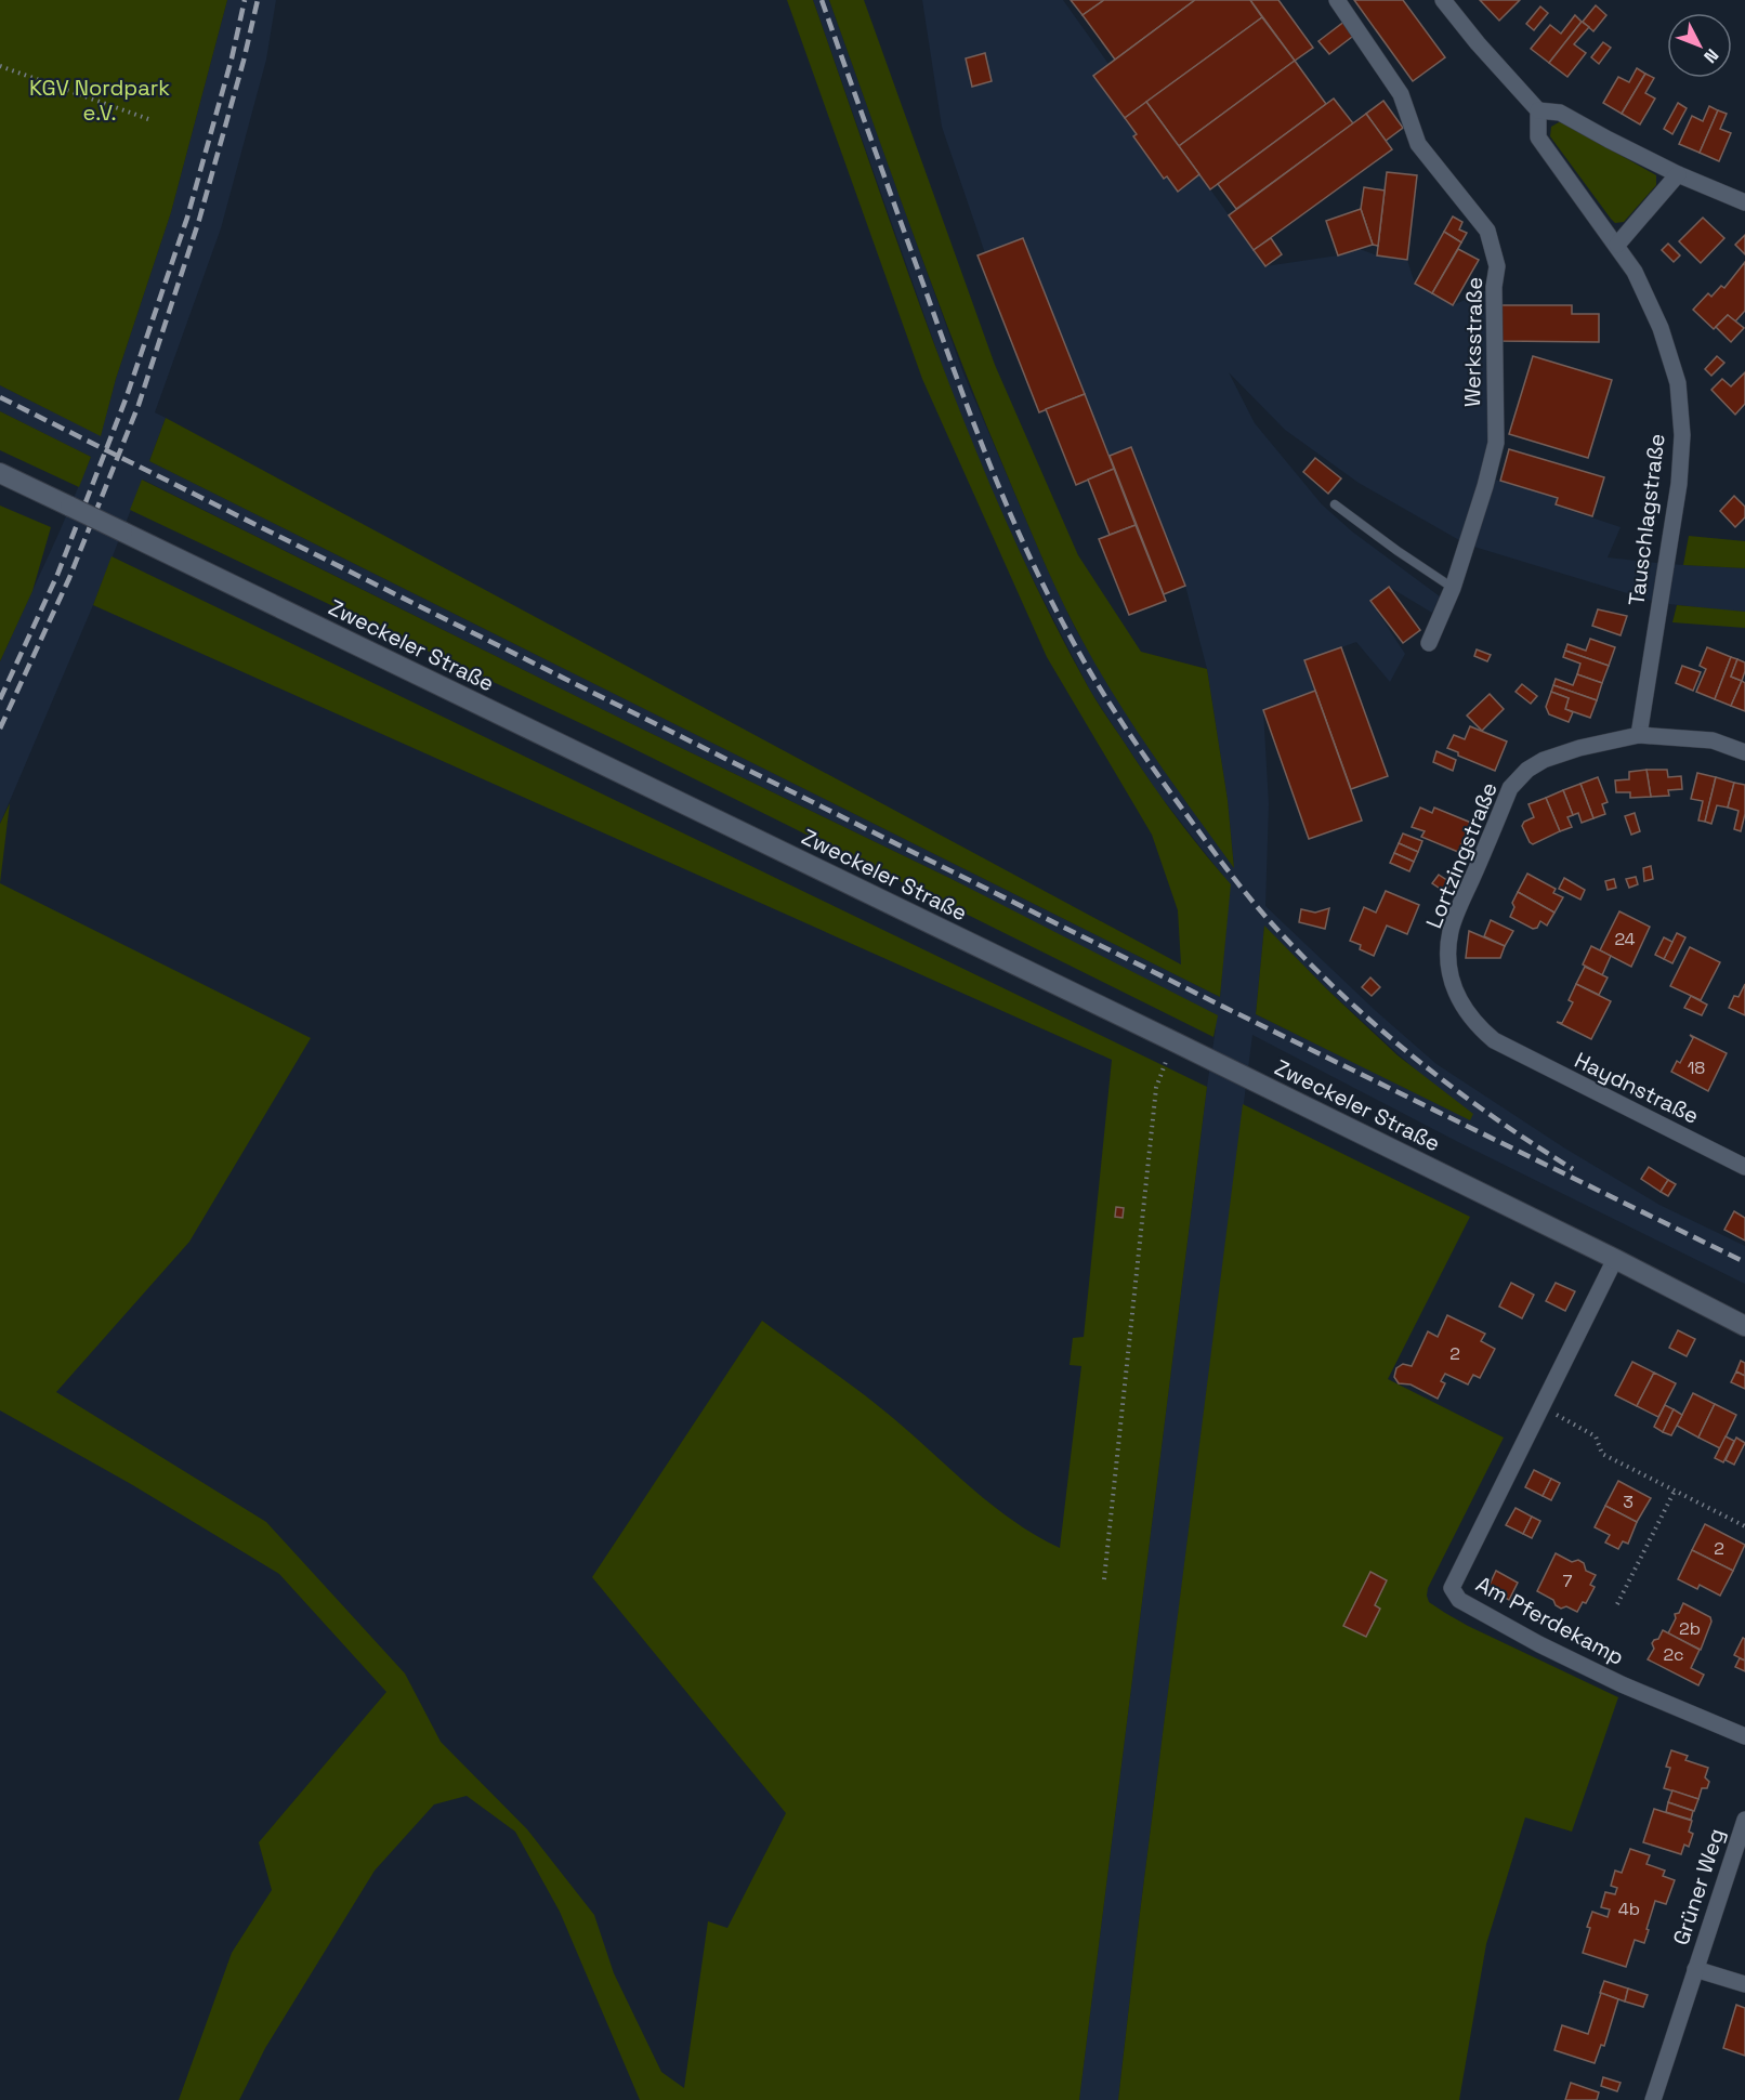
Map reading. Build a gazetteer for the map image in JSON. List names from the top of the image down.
{
  "streets": {
    "street": [
      "Werksstraße",
      "Tauschlagstraße",
      "Zweckeler Straße",
      "Lortzingstraße",
      "Haydnstraße",
      "Am Pferdekamp",
      "Grüner Weg"
    ]
  },
  "crossings": [
    ["Tauschlagstraße", "Lortzingstraße"],
    ["Zweckeler Straße", "Am Pferdekamp"],
    ["Lortzingstraße", "Haydnstraße"]
  ],
  "parks": ["KGV Nordpark e.V."],
  "house_numbers": [
    "24",
    "18",
    "2",
    "3",
    "2",
    "7",
    "2b",
    "2c",
    "4b"
  ],
  "north": "bottom right"
}
